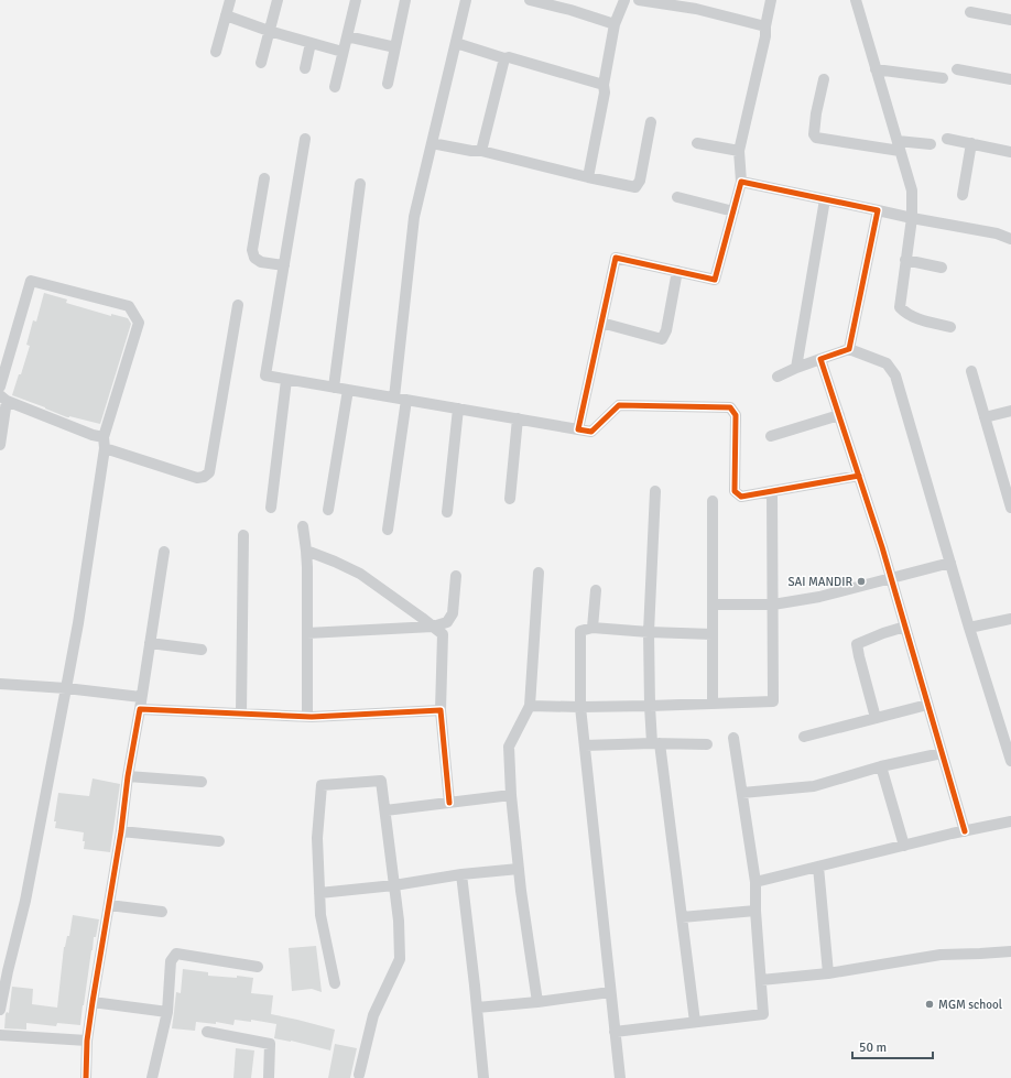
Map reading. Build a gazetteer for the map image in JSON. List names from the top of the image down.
{
  "places": ["SAI MANDIR", "MGM school"],
  "scale_bar": "50 m"
}
